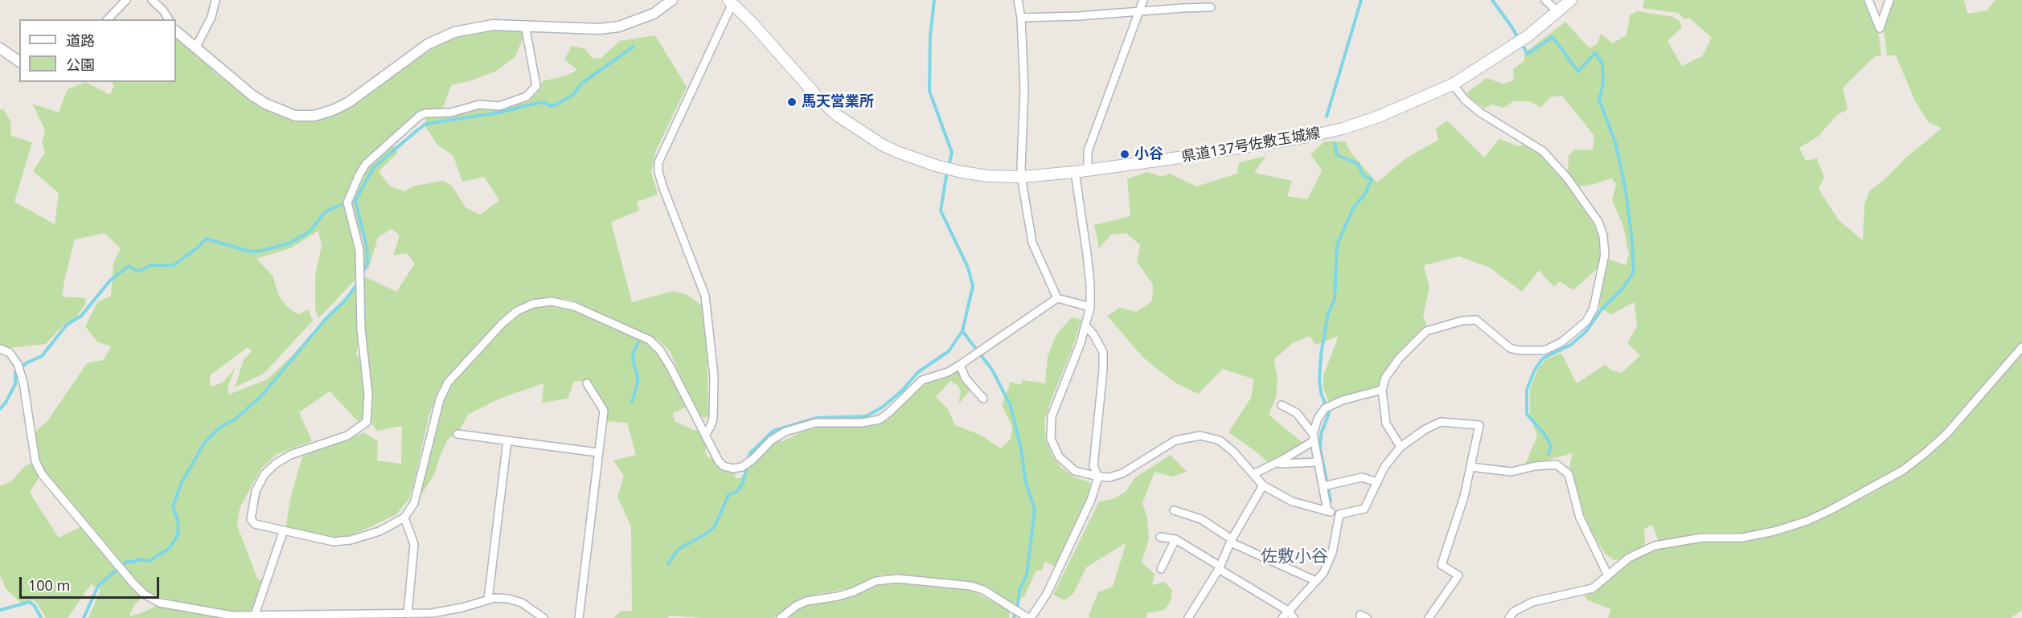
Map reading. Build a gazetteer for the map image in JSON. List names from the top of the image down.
{
  "streets": {
    "main road": ["県道137号佐敷玉城線"]
  },
  "districts": ["佐敷小谷"],
  "places": ["馬天営業所", "小谷"],
  "legend": ["道路", "公園"],
  "scale_bar": "100 m"
}
